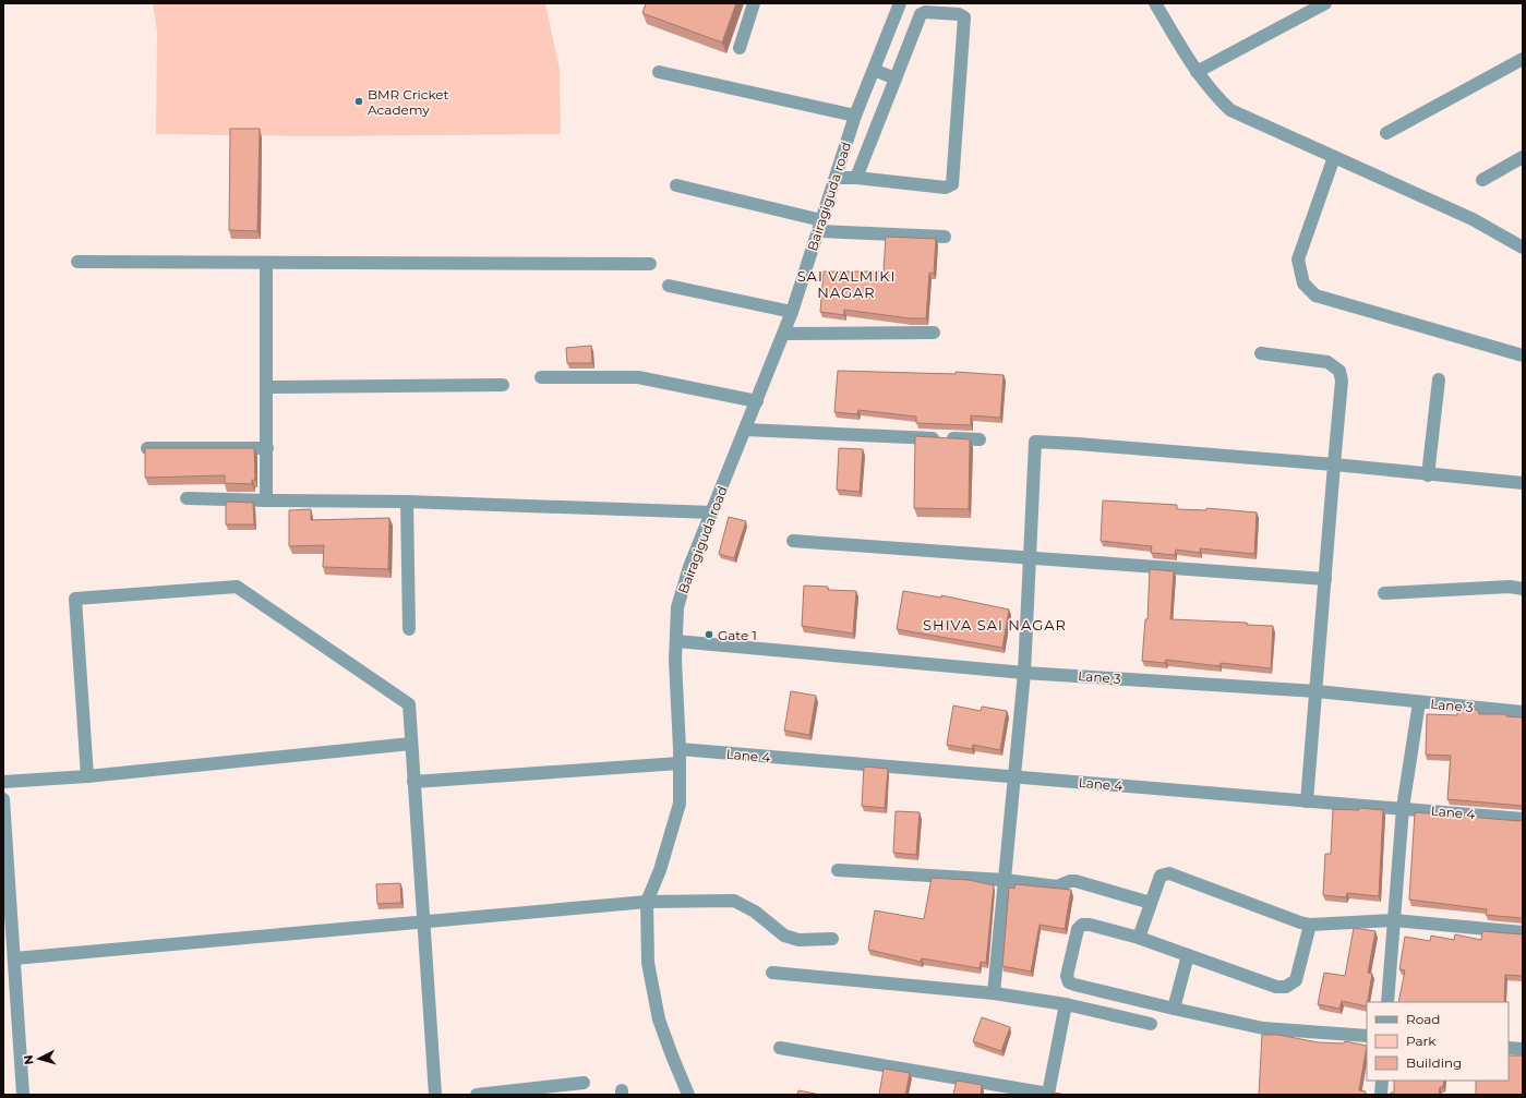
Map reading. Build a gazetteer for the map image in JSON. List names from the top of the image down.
{
  "streets": {
    "street": ["Bairagiguda road", "Lane 3", "Lane 4"]
  },
  "crossings": [
    ["Bairagiguda road", "Lane 3"],
    ["Bairagiguda road", "Lane 4"]
  ],
  "districts": ["SAI VALMIKI NAGAR", "SHIVA SAI NAGAR"],
  "places": ["BMR Cricket Academy", "Gate 1"],
  "legend": ["Road", "Park", "Building"],
  "north": "left"
}
